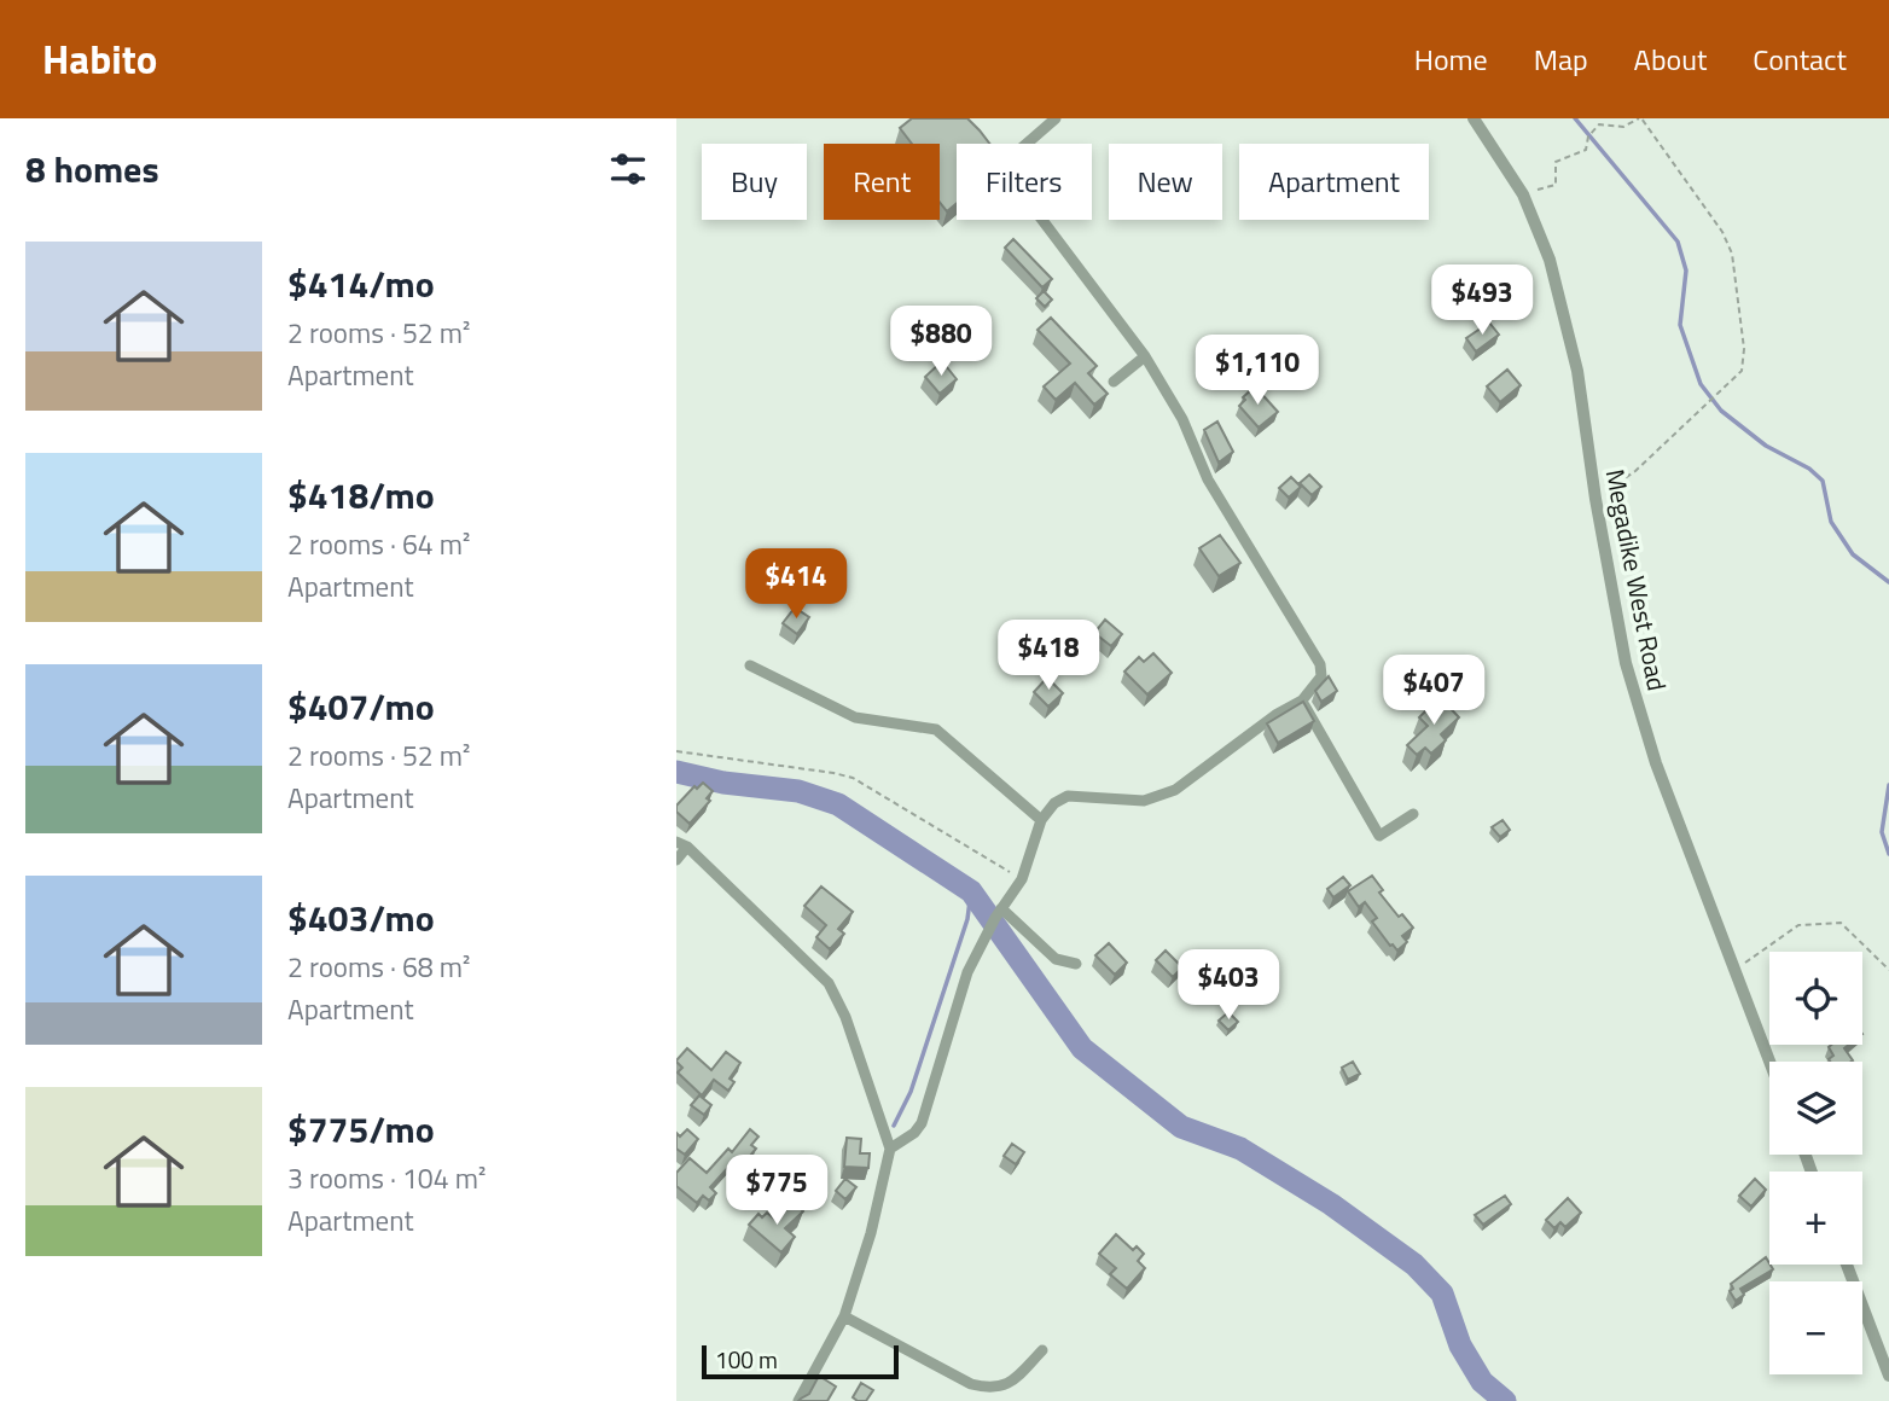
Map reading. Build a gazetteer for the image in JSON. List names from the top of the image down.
{
  "streets": {
    "street": ["Megadike West Road"]
  },
  "scale_bar": "100 m",
  "page": {
    "header": "Habito",
    "nav": [
      "Home",
      "Map",
      "About",
      "Contact"
    ],
    "heading": "8 homes",
    "chip": [
      "Buy",
      "Rent",
      "Filters",
      "New",
      "Apartment"
    ],
    "list": [
      {
        "name": "$414/mo",
        "note": "2 rooms · 52 m² · Apartment"
      },
      {
        "name": "$418/mo",
        "note": "2 rooms · 64 m² · Apartment"
      },
      {
        "name": "$407/mo",
        "note": "2 rooms · 52 m² · Apartment"
      },
      {
        "name": "$403/mo",
        "note": "2 rooms · 68 m² · Apartment"
      },
      {
        "name": "$775/mo",
        "note": "3 rooms · 104 m² · Apartment"
      }
    ],
    "price": [
      "$493",
      "$880",
      "$1,110",
      "$414",
      "$418",
      "$407",
      "$403",
      "$775"
    ],
    "map_buttons": ["+", "−"],
    "scale": "100 m"
  }
}
